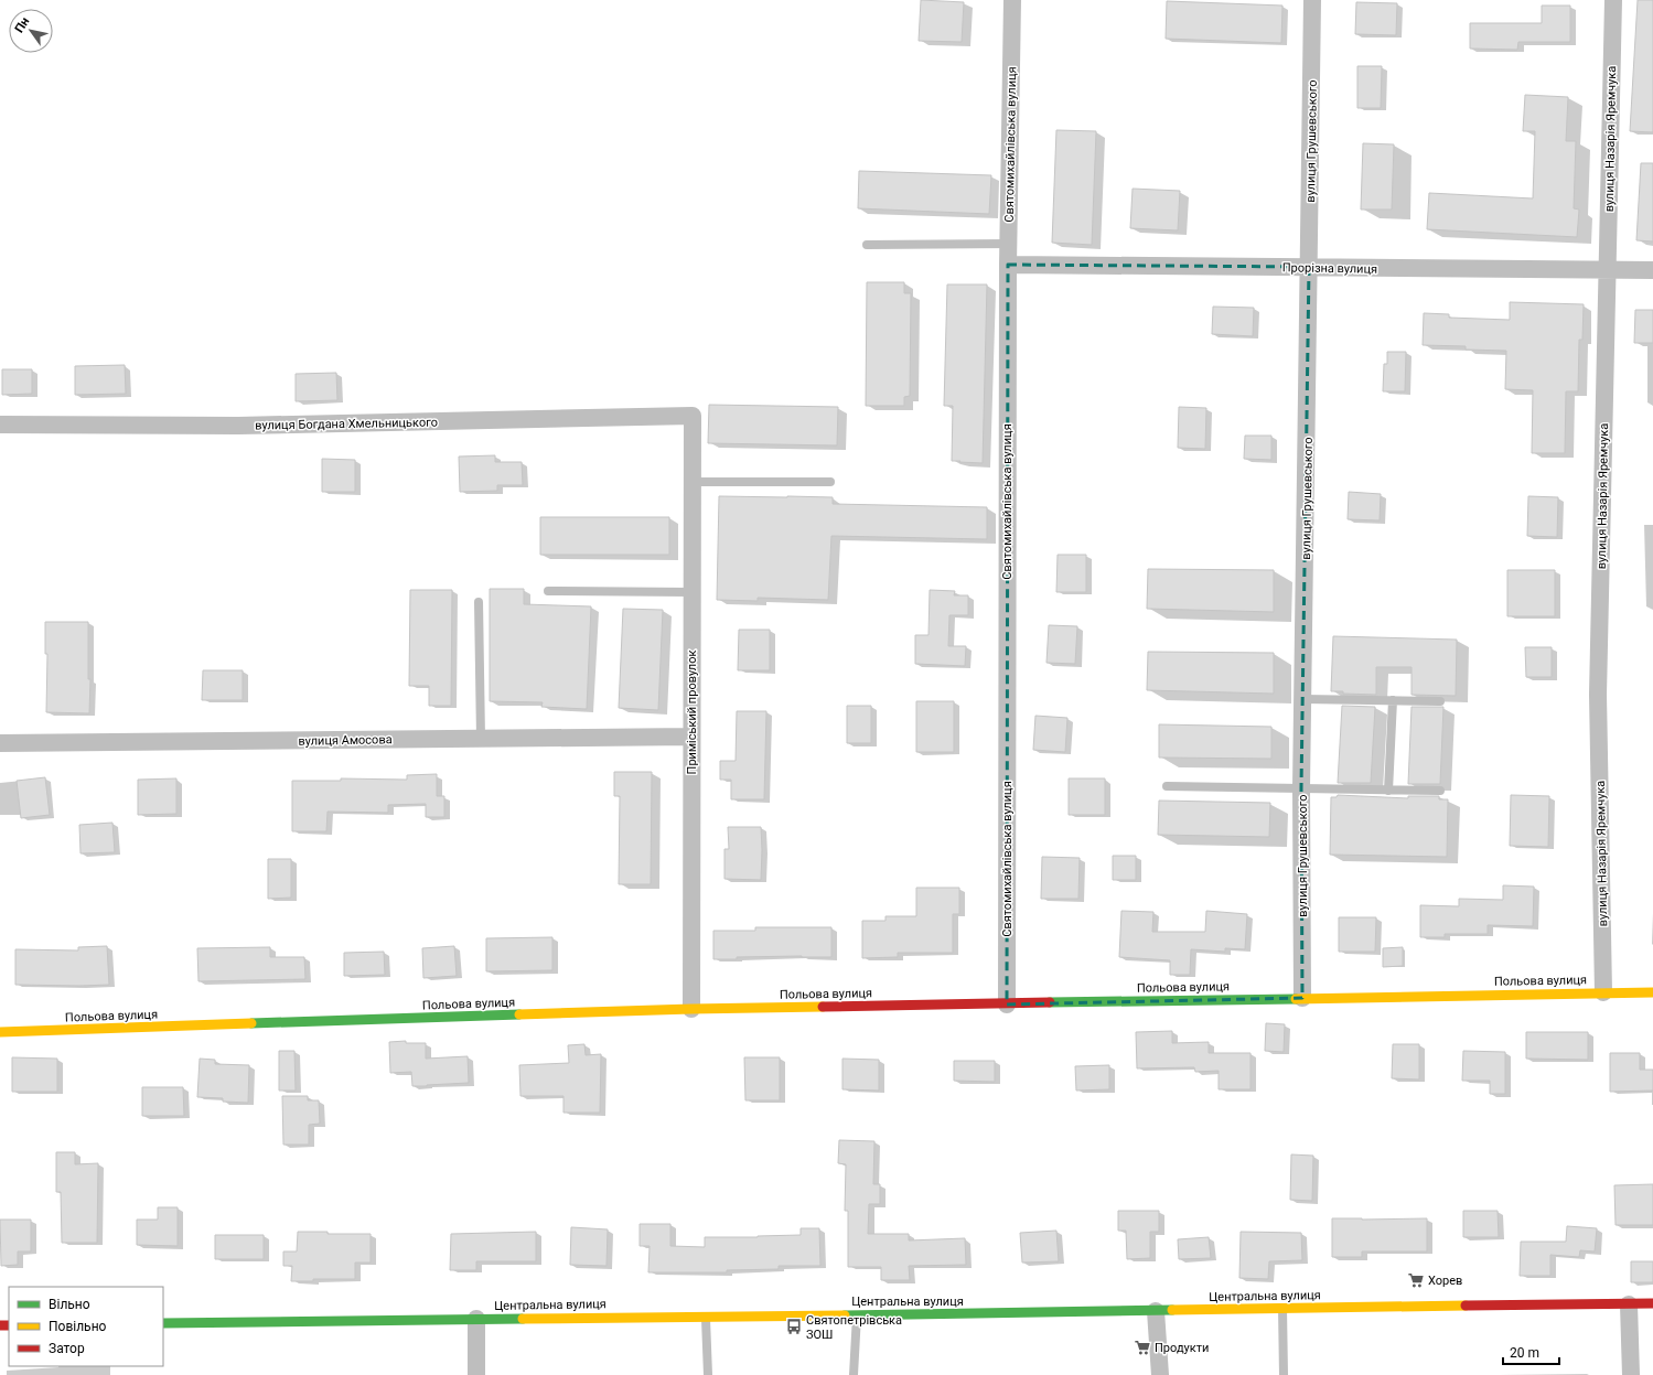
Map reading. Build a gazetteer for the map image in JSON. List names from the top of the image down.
{
  "streets": {
    "street": [
      "вулиця Назарія Яремчука",
      "вулиця Грушевського",
      "Святомихайлівська вулиця",
      "Прорізна вулиця",
      "вулиця Богдана Хмельницького",
      "Приміський провулок",
      "вулиця Амосова",
      "Польова вулиця",
      "Центральна вулиця"
    ]
  },
  "crossings": [
    ["вулиця Назарія Яремчука", "Прорізна вулиця"],
    ["вулиця Назарія Яремчука", "Польова вулиця"],
    ["вулиця Грушевського", "Прорізна вулиця"],
    ["вулиця Грушевського", "Польова вулиця"],
    ["Святомихайлівська вулиця", "Прорізна вулиця"],
    ["Святомихайлівська вулиця", "Польова вулиця"],
    ["вулиця Богдана Хмельницького", "Приміський провулок"],
    ["Приміський провулок", "вулиця Амосова"],
    ["Приміський провулок", "Польова вулиця"]
  ],
  "places": {
    "supermarket": ["Хорев", "Продукти"],
    "bus stop": ["Святопетрівська ЗОШ"]
  },
  "legend": ["Вільно", "Повільно", "Затор"],
  "scale_bar": "20 m",
  "north": "top left"
}
